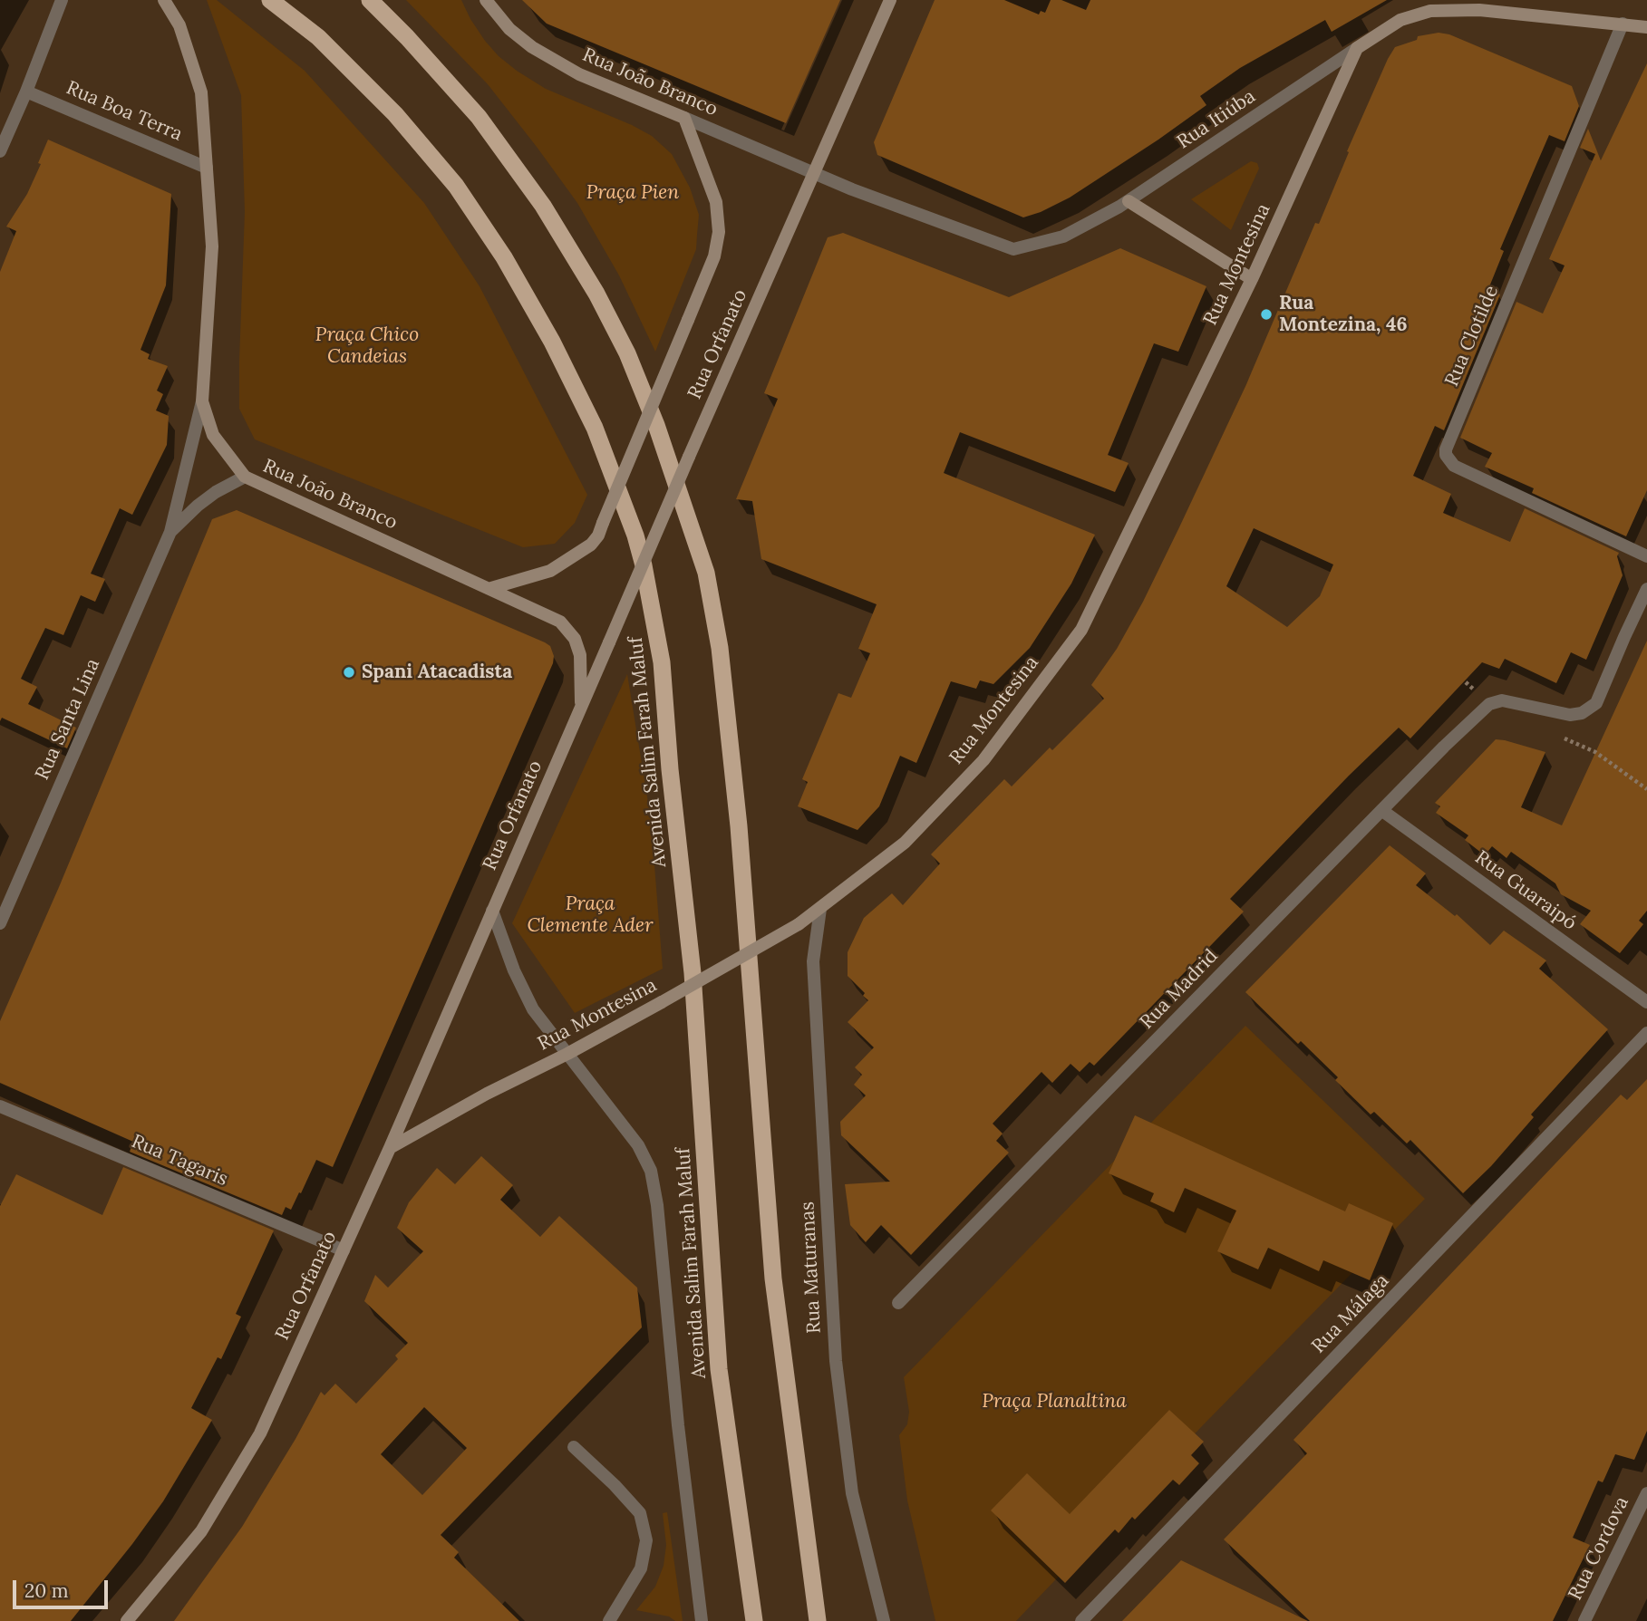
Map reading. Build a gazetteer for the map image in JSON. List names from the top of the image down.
{
  "streets": {
    "highway": ["Avenida Salim Farah Maluf"],
    "main road": [
      "Rua João Branco",
      "Rua Itiúba",
      "Rua Montesina",
      "Rua Orfanato"
    ],
    "street": [
      "Rua Boa Terra",
      "Rua Clotilde",
      "Rua Santa Lina",
      "Rua Guaraipó",
      "Rua Madrid",
      "Rua Tagaris",
      "Rua Maturanas",
      "Rua Málaga",
      "Rua Cordova"
    ]
  },
  "crossings": [
    ["Rua João Branco", "Rua Boa Terra"],
    ["Rua João Branco", "Rua Itiúba"],
    ["Rua João Branco", "Rua Orfanato"],
    ["Rua João Branco", "Rua Santa Lina"],
    ["Rua Itiúba", "Rua Montesina"],
    ["Rua Itiúba", "Rua Clotilde"],
    ["Rua Itiúba", "Rua Orfanato"],
    ["Rua Montesina", "Rua Orfanato"],
    ["Rua Montesina", "Rua Maturanas"],
    ["Rua Orfanato", "Rua Tagaris"],
    ["Rua Guaraipó", "Rua Madrid"]
  ],
  "parks": [
    "Praça Pien",
    "Praça Chico Candeias",
    "Praça Clemente Ader",
    "Praça Planaltina"
  ],
  "places": ["Rua Montezina, 46", "Spani Atacadista"],
  "scale_bar": "20 m"
}
